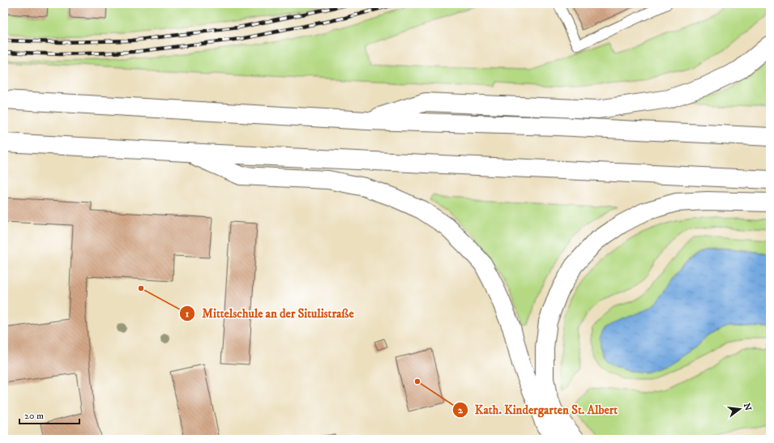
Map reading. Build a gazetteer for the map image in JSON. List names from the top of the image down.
{
  "places": ["Mittelschule an der Situlistraße", "Kath. Kindergarten St. Albert"],
  "scale_bar": "20 m",
  "north": "right"
}
